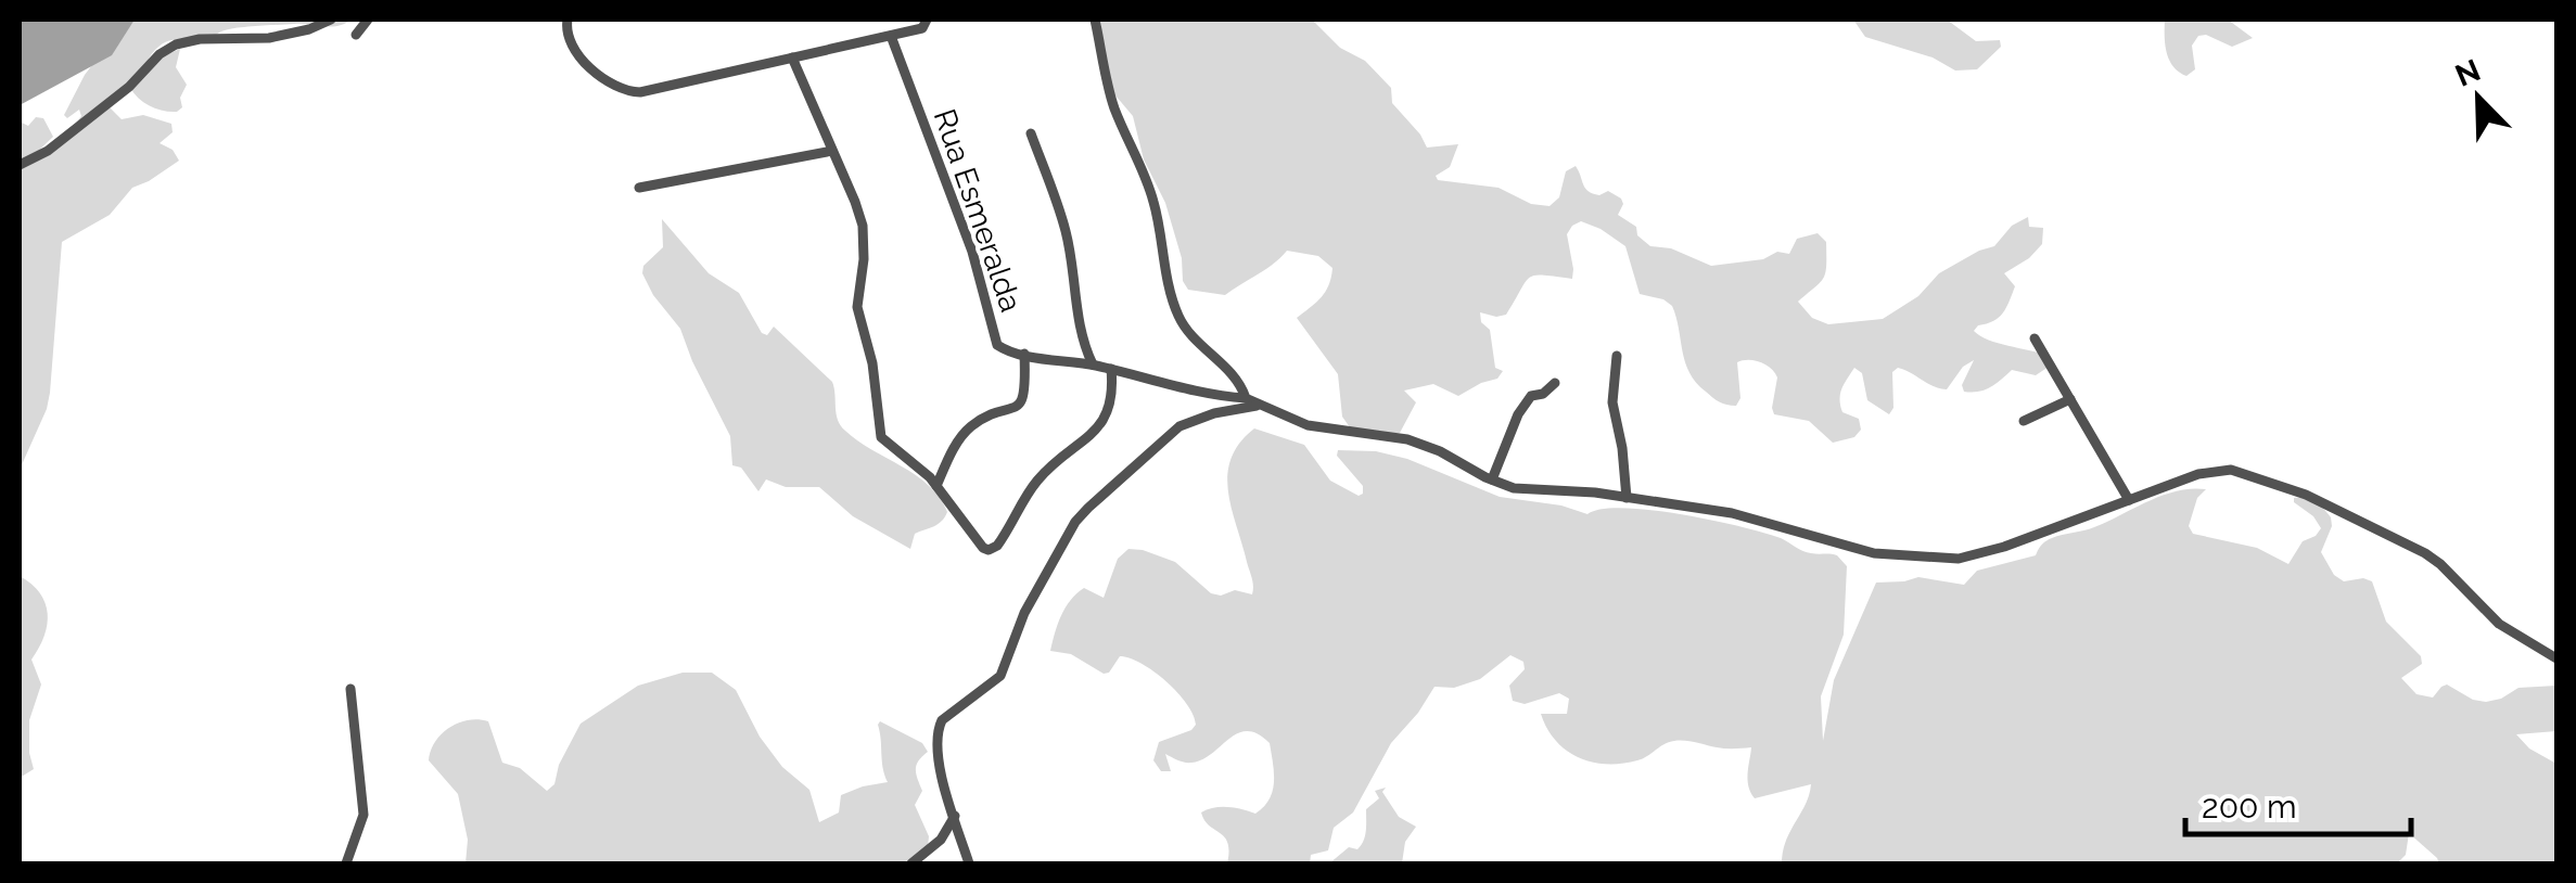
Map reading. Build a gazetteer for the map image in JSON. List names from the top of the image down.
{
  "streets": {
    "street": ["Rua Esmeralda"]
  },
  "scale_bar": "200 m",
  "north": "top left"
}
